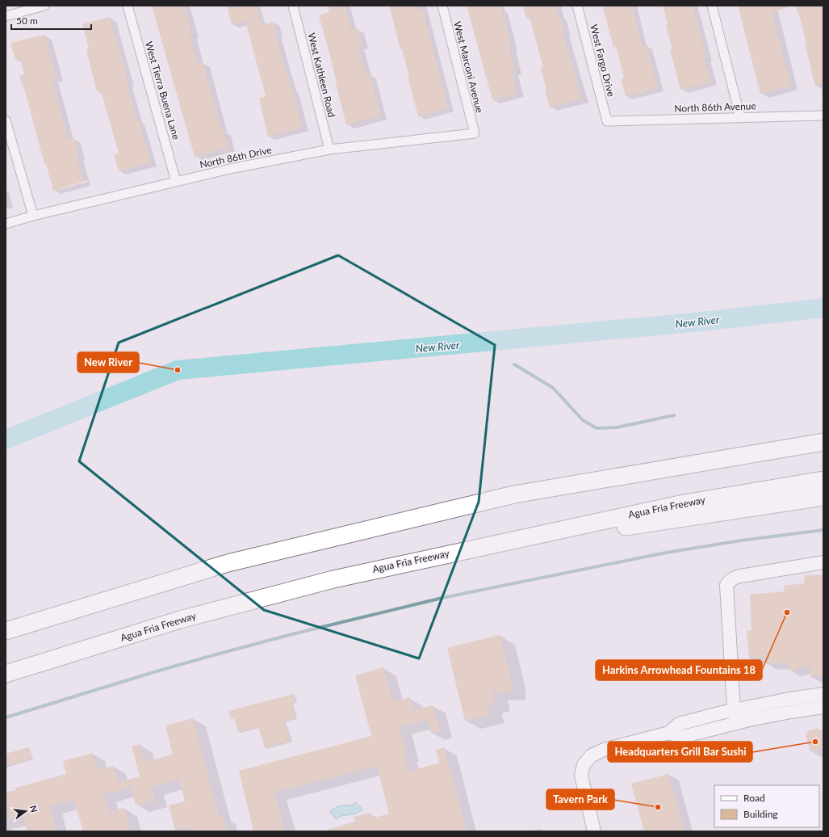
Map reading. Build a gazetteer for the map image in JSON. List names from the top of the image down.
{
  "streets": {
    "highway": ["Agua Fria Freeway"],
    "street": [
      "West Fargo Drive",
      "West Marconi Avenue",
      "West Kathleen Road",
      "West Tierra Buena Lane",
      "North 86th Avenue",
      "North 86th Drive"
    ]
  },
  "crossings": [
    ["West Fargo Drive", "North 86th Avenue"],
    ["West Marconi Avenue", "North 86th Drive"],
    ["West Kathleen Road", "North 86th Drive"],
    ["West Tierra Buena Lane", "North 86th Drive"]
  ],
  "water": ["New River"],
  "places": [
    "New River",
    "Harkins Arrowhead Fountains 18",
    "Headquarters Grill Bar Sushi",
    "Tavern Park"
  ],
  "legend": ["Road", "Building"],
  "scale_bar": "50 m",
  "north": "right"
}
